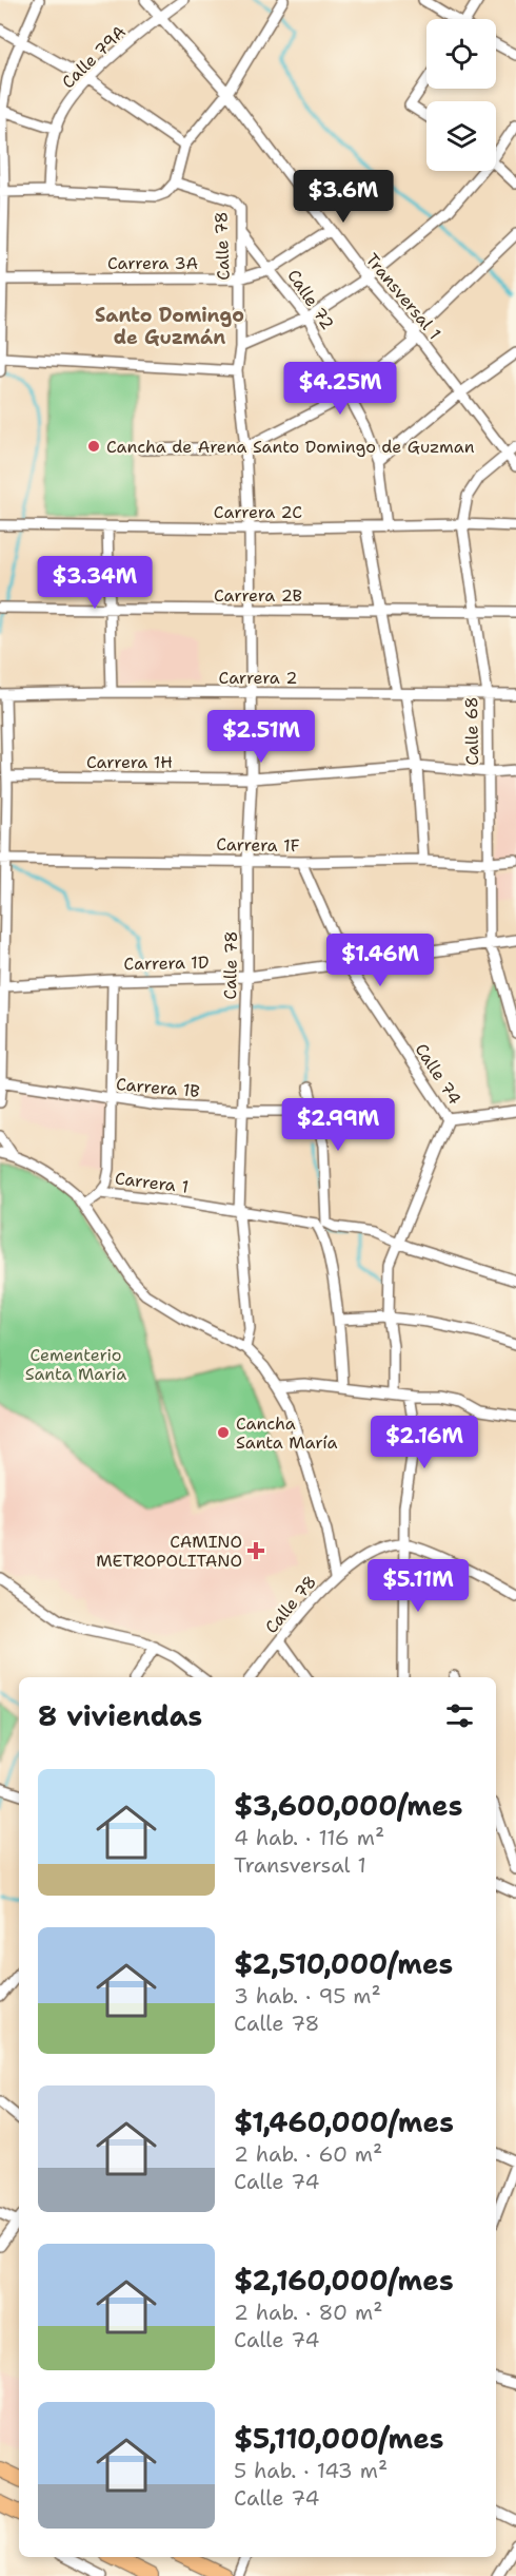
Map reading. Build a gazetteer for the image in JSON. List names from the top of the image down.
{
  "streets": {
    "street": [
      "Calle 79A",
      "Calle 78",
      "Carrera 3A",
      "Transversal 1",
      "Calle 72",
      "Carrera 2C",
      "Carrera 2B",
      "Carrera 2",
      "Calle 68",
      "Carrera 1H",
      "Carrera 1F",
      "Carrera 1D",
      "Calle 74",
      "Carrera 1B",
      "Carrera 1"
    ]
  },
  "crossings": [
    ["Calle 79A", "Transversal 1"],
    ["Calle 78", "Carrera 3A"],
    ["Calle 78", "Calle 72"],
    ["Calle 78", "Carrera 2C"],
    ["Calle 78", "Carrera 2B"],
    ["Calle 78", "Carrera 2"],
    ["Calle 78", "Carrera 1H"],
    ["Calle 78", "Carrera 1F"],
    ["Calle 78", "Carrera 1D"],
    ["Calle 78", "Carrera 1B"],
    ["Calle 78", "Carrera 1"],
    ["Carrera 3A", "Transversal 1"],
    ["Carrera 3A", "Calle 72"],
    ["Transversal 1", "Calle 68"],
    ["Calle 72", "Carrera 2C"],
    ["Carrera 2C", "Calle 68"],
    ["Carrera 2B", "Calle 68"],
    ["Carrera 2", "Calle 68"],
    ["Calle 68", "Carrera 1H"],
    ["Calle 68", "Carrera 1F"],
    ["Calle 68", "Carrera 1D"],
    ["Carrera 1F", "Calle 74"],
    ["Carrera 1D", "Calle 74"],
    ["Calle 74", "Carrera 1"]
  ],
  "districts": ["Santo Domingo de Guzmán"],
  "parks": ["Cementerio Santa Maria"],
  "places": {
    "other": ["Cancha de Arena Santo Domingo de Guzman", "Cancha Santa María"],
    "health": ["CAMINO METROPOLITANO"]
  },
  "page": {
    "price": [
      "$3.6M",
      "$4.25M",
      "$3.34M",
      "$2.51M",
      "$1.46M",
      "$2.99M",
      "$2.16M",
      "$5.11M"
    ],
    "heading": "8 viviendas",
    "list": [
      {
        "name": "$3,600,000/mes",
        "note": "4 hab. · 116 m² · Transversal 1"
      },
      {
        "name": "$2,510,000/mes",
        "note": "3 hab. · 95 m² · Calle 78"
      },
      {
        "name": "$1,460,000/mes",
        "note": "2 hab. · 60 m² · Calle 74"
      },
      {
        "name": "$2,160,000/mes",
        "note": "2 hab. · 80 m² · Calle 74"
      },
      {
        "name": "$5,110,000/mes",
        "note": "5 hab. · 143 m² · Calle 74"
      }
    ]
  }
}
